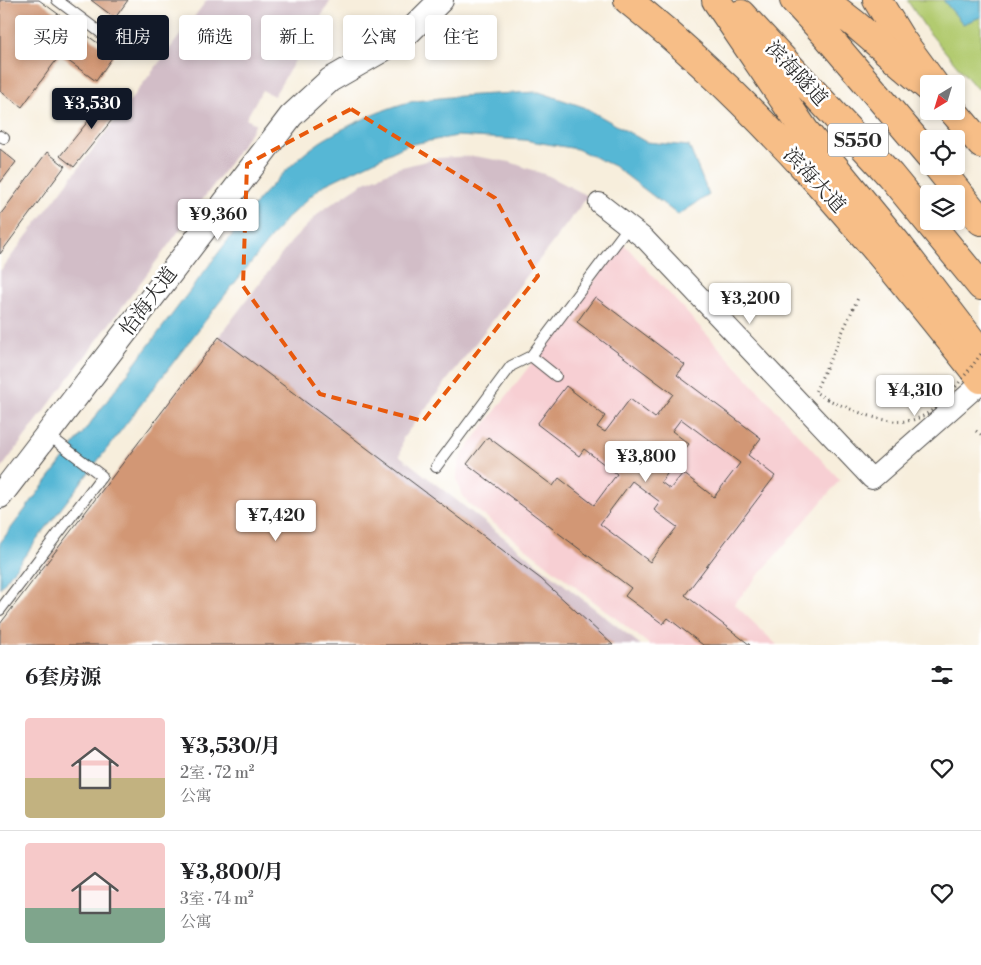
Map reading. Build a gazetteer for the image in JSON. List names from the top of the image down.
{
  "streets": {
    "main road": ["滨海隧道", "S550", "滨海大道"],
    "street": ["怡海大道"]
  },
  "north": "bottom left",
  "page": {
    "chip": [
      "买房",
      "租房",
      "筛选",
      "新上",
      "公寓",
      "住宅"
    ],
    "price": [
      "¥3,530",
      "¥9,360",
      "¥3,200",
      "¥4,310",
      "¥3,800",
      "¥7,420"
    ],
    "heading": "6套房源",
    "list": [
      {
        "name": "¥3,530/月",
        "note": "2室 · 72 m² · 公寓"
      },
      {
        "name": "¥3,800/月",
        "note": "3室 · 74 m² · 公寓"
      }
    ]
  }
}
